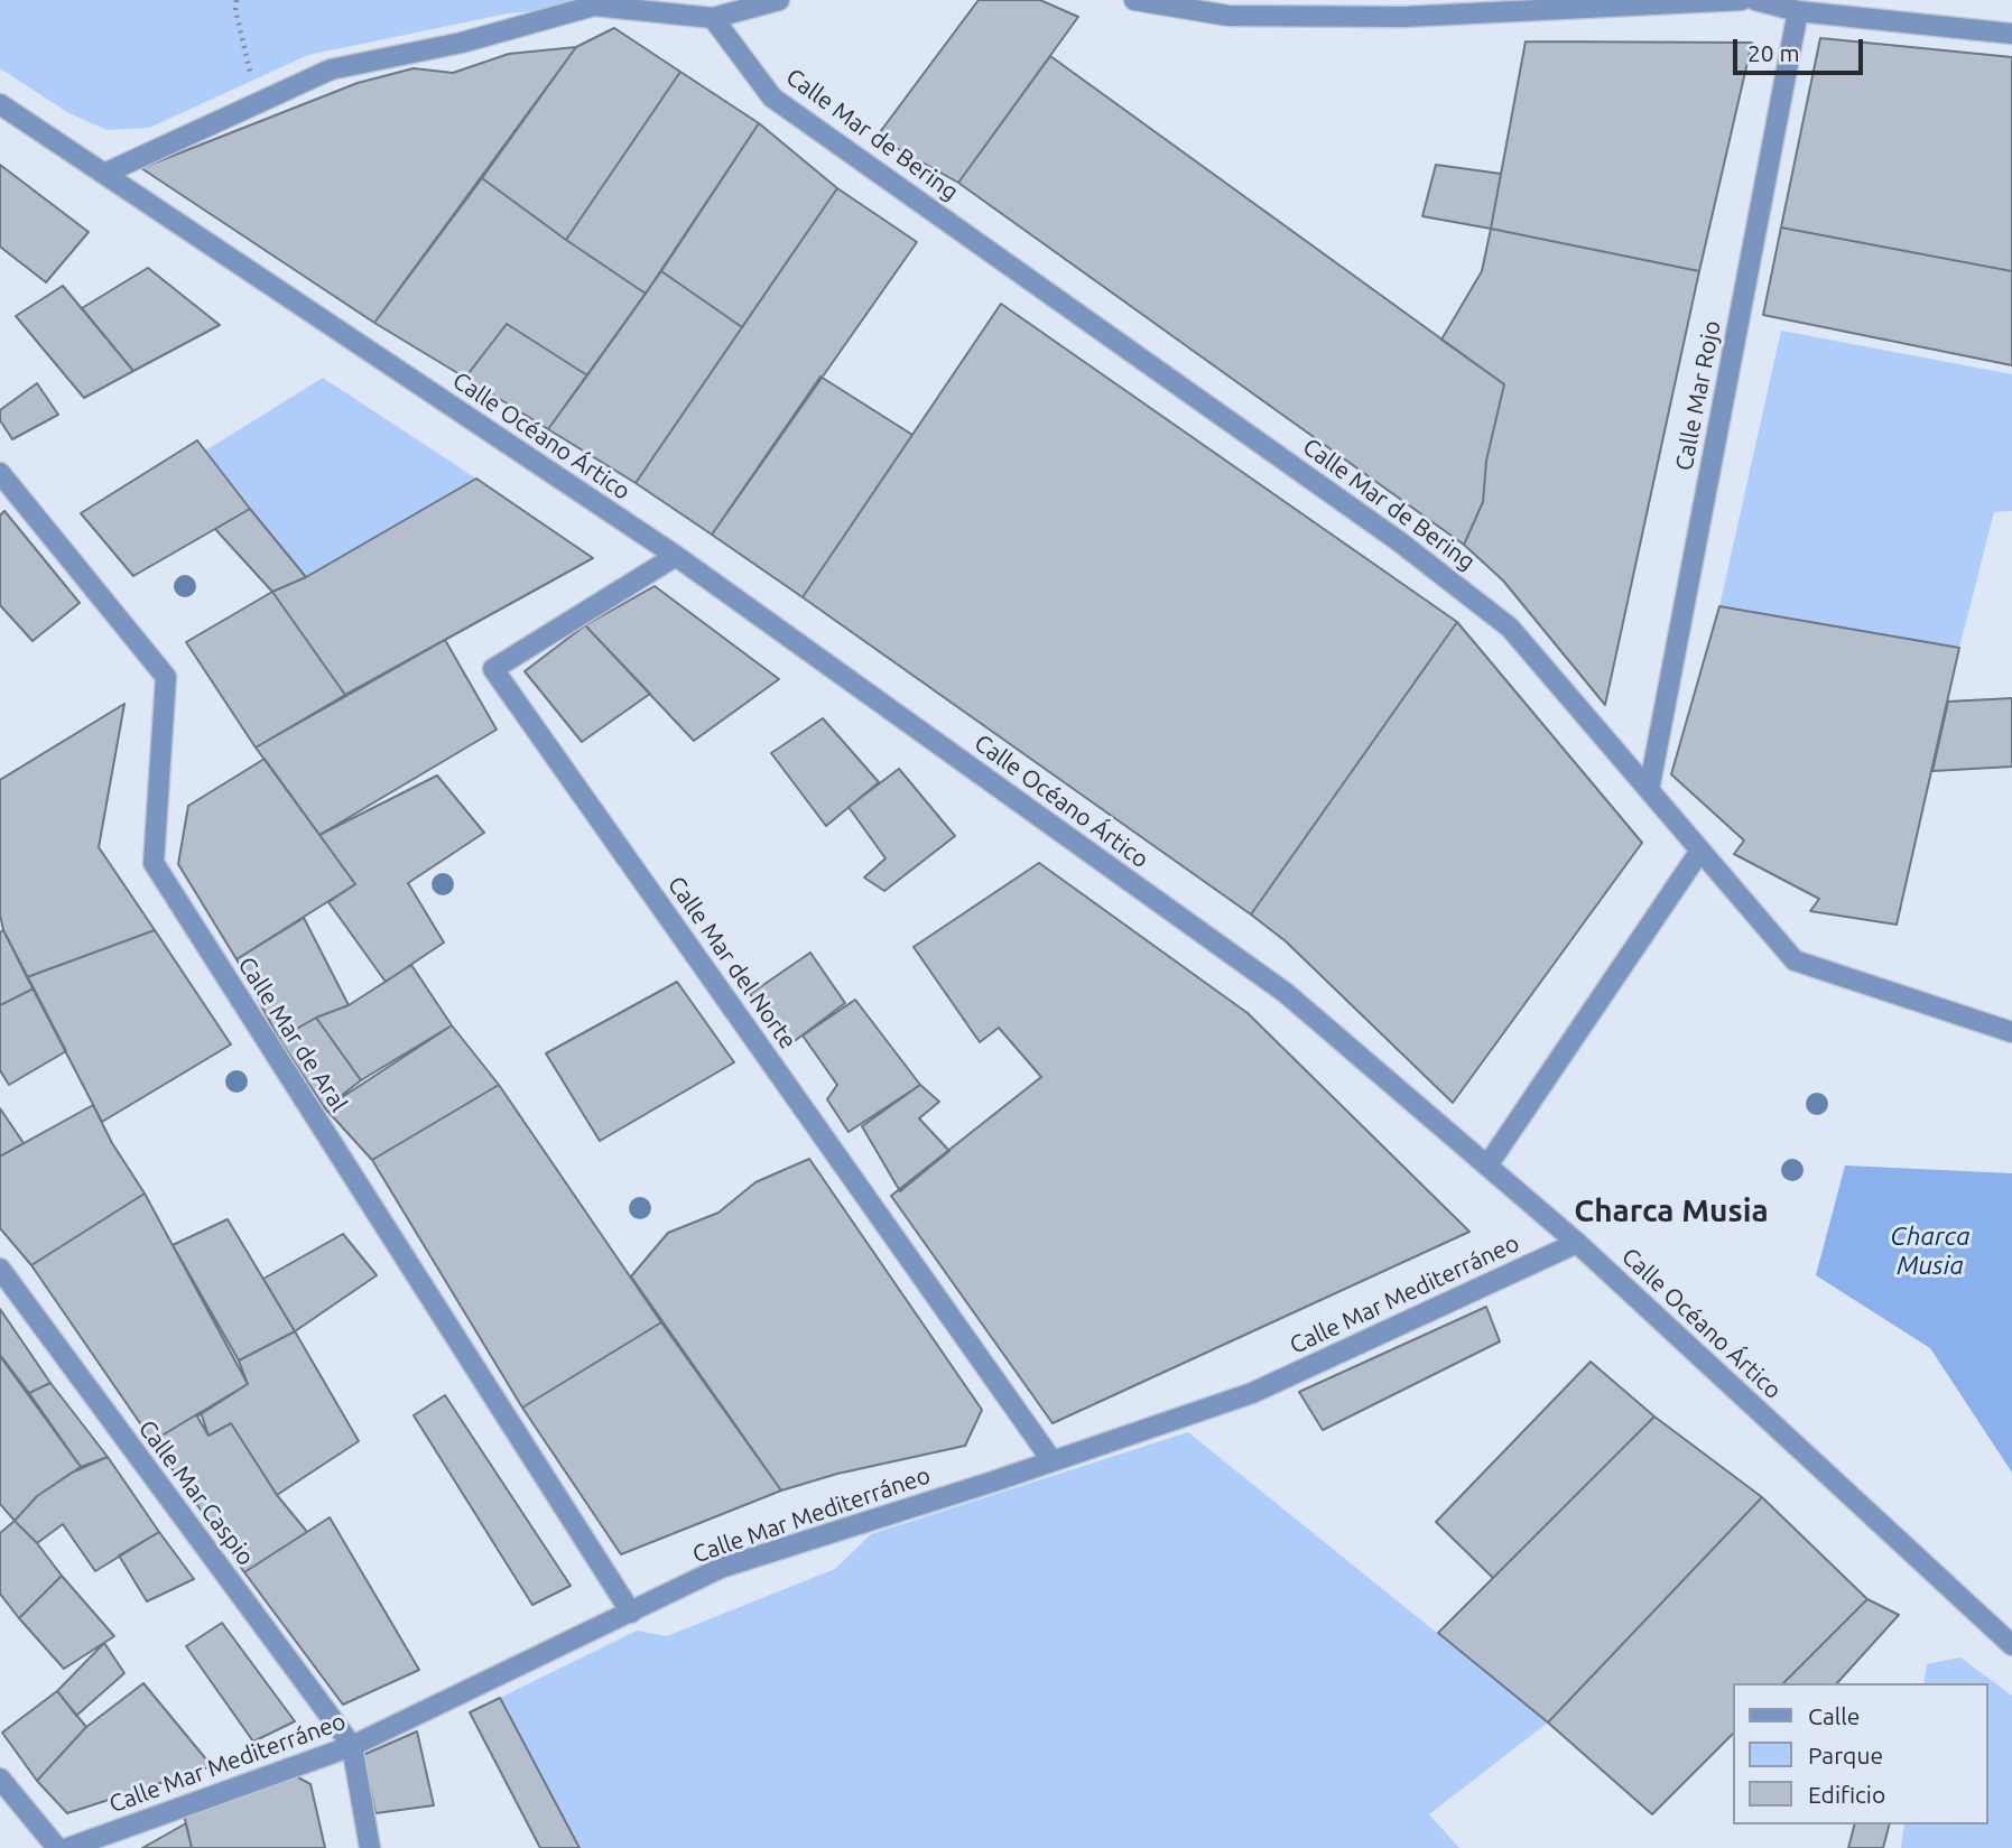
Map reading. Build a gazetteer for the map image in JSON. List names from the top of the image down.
{
  "streets": {
    "street": [
      "Calle Mar de Bering",
      "Calle Mar Rojo",
      "Calle Océano Ártico",
      "Calle Mar del Norte",
      "Calle Mar de Aral",
      "Calle Mar Mediterráneo",
      "Calle Mar Caspio"
    ]
  },
  "crossings": [
    ["Calle Mar de Bering", "Calle Mar Rojo"],
    ["Calle Océano Ártico", "Calle Mar del Norte"],
    ["Calle Océano Ártico", "Calle Mar Mediterráneo"],
    ["Calle Mar del Norte", "Calle Mar Mediterráneo"],
    ["Calle Mar de Aral", "Calle Mar Mediterráneo"],
    ["Calle Mar Mediterráneo", "Calle Mar Caspio"]
  ],
  "districts": ["Charca Musia"],
  "water": ["Charca Musia"],
  "legend": ["Calle", "Parque", "Edificio"],
  "scale_bar": "20 m"
}
